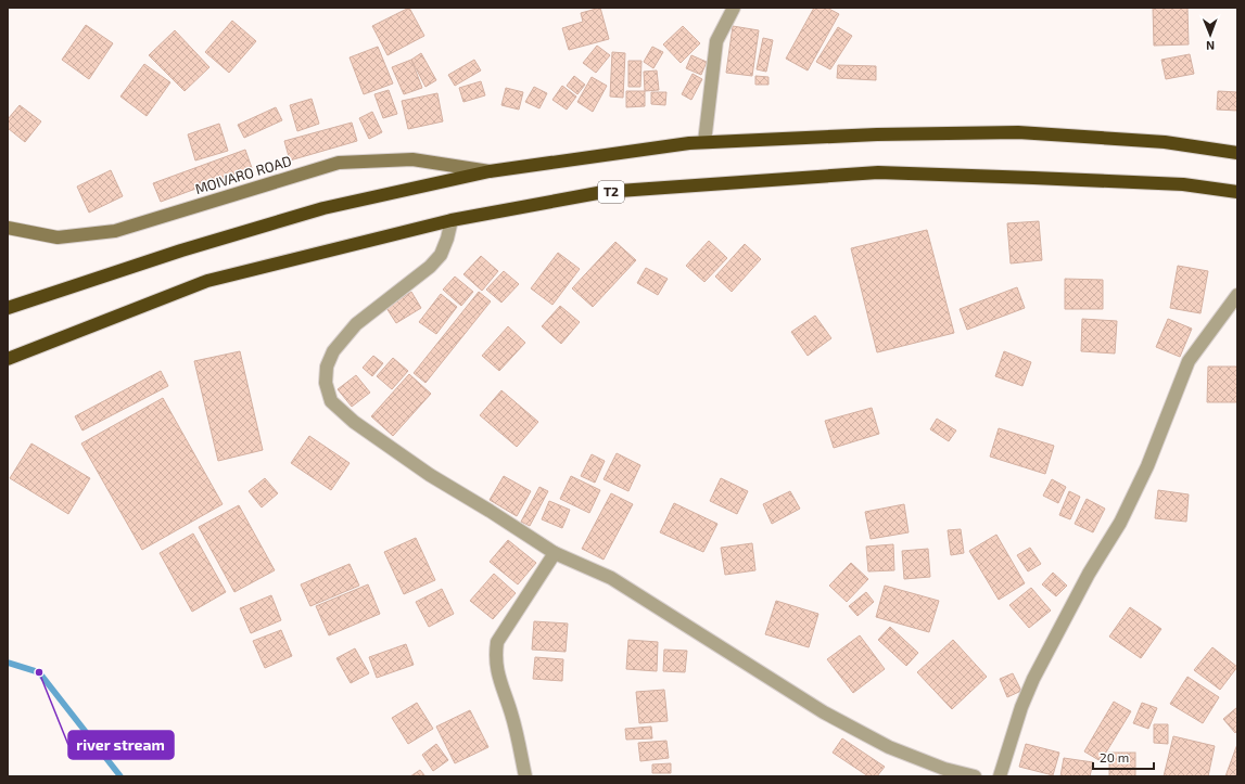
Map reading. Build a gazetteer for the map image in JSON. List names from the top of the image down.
{
  "streets": {
    "highway": ["T2"],
    "street": ["MOIVARO ROAD"]
  },
  "places": ["river stream"],
  "scale_bar": "20 m",
  "north": "bottom"
}
